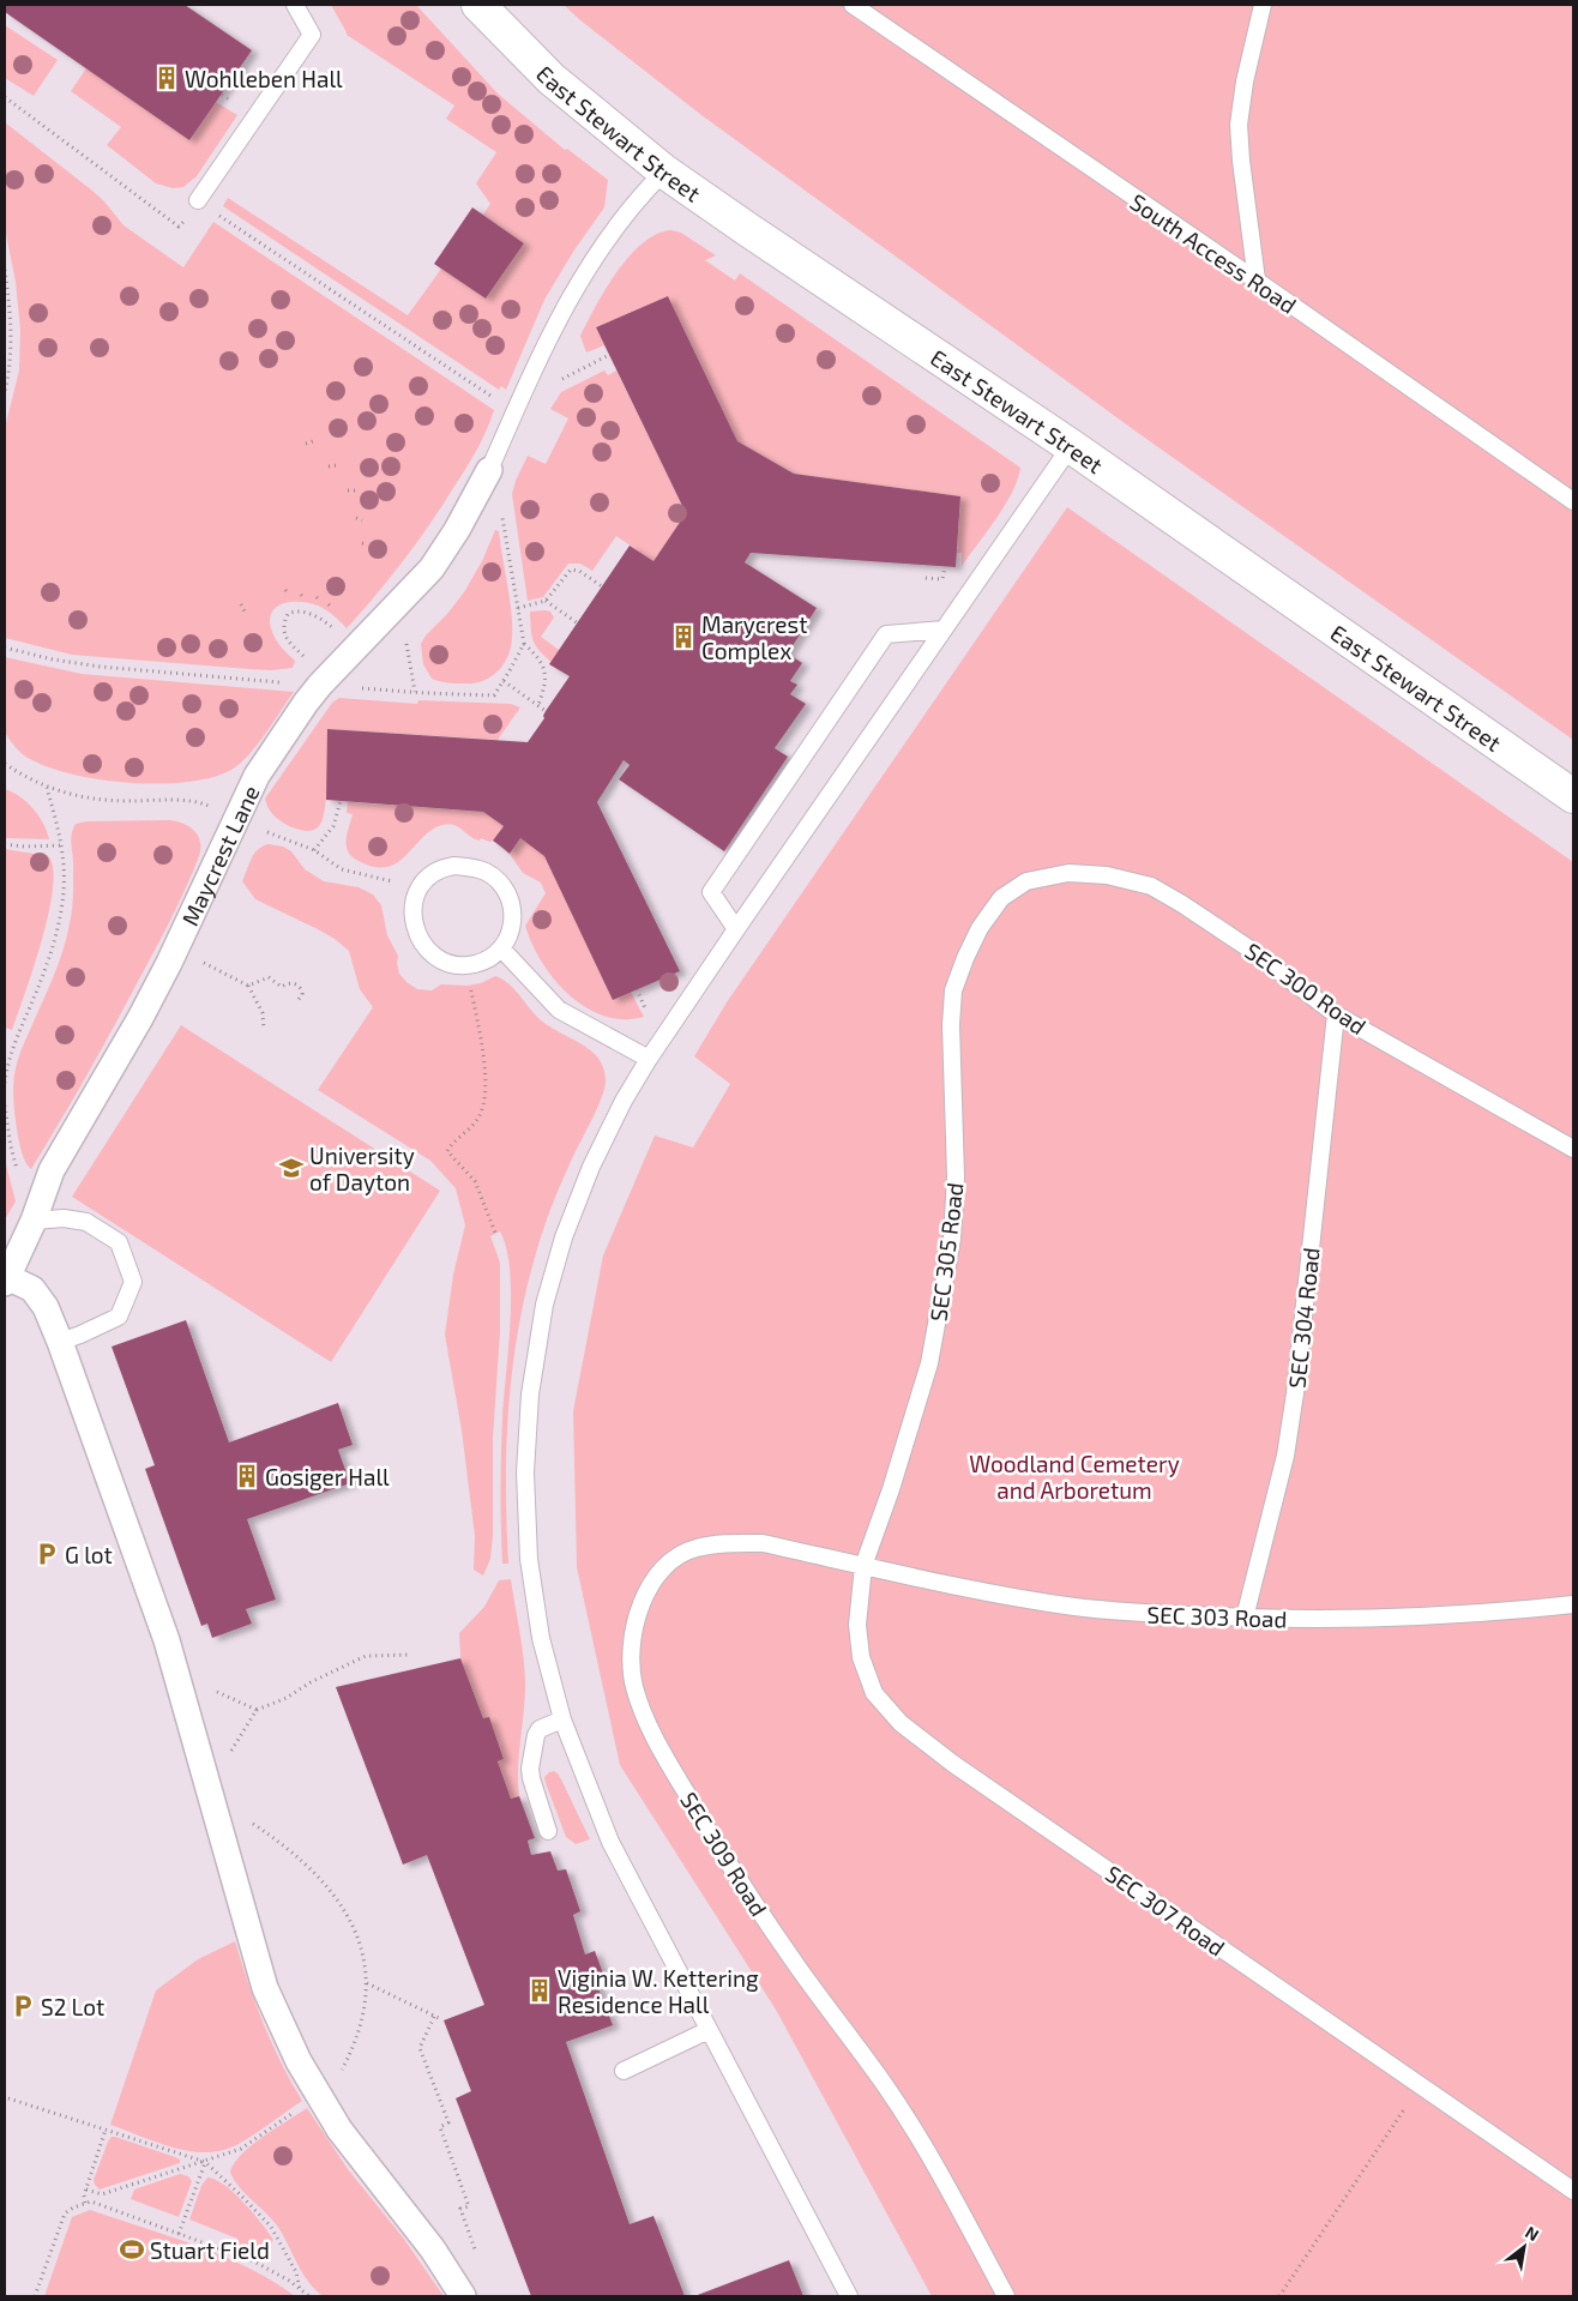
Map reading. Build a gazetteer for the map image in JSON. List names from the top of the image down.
{
  "streets": {
    "main road": ["East Stewart Street"],
    "street": ["Maycrest Lane"],
    "lane": [
      "South Access Road",
      "SEC 300 Road",
      "SEC 305 Road",
      "SEC 304 Road",
      "SEC 303 Road",
      "SEC 309 Road",
      "SEC 307 Road"
    ]
  },
  "crossings": [
    ["SEC 300 Road", "SEC 305 Road"],
    ["SEC 300 Road", "SEC 304 Road"],
    ["SEC 305 Road", "SEC 303 Road"],
    ["SEC 305 Road", "SEC 309 Road"],
    ["SEC 305 Road", "SEC 307 Road"],
    ["SEC 304 Road", "SEC 303 Road"],
    ["SEC 303 Road", "SEC 309 Road"],
    ["SEC 303 Road", "SEC 307 Road"],
    ["SEC 309 Road", "SEC 307 Road"]
  ],
  "parks": ["Woodland Cemetery and Arboretum"],
  "places": {
    "building": [
      "Wohlleben Hall",
      "Marycrest Complex",
      "Gosiger Hall",
      "Viginia W. Kettering Residence Hall"
    ],
    "school or university": ["University of Dayton"],
    "parking": ["G lot", "S2 Lot"],
    "sports": ["Stuart Field"]
  },
  "north": "top right"
}
